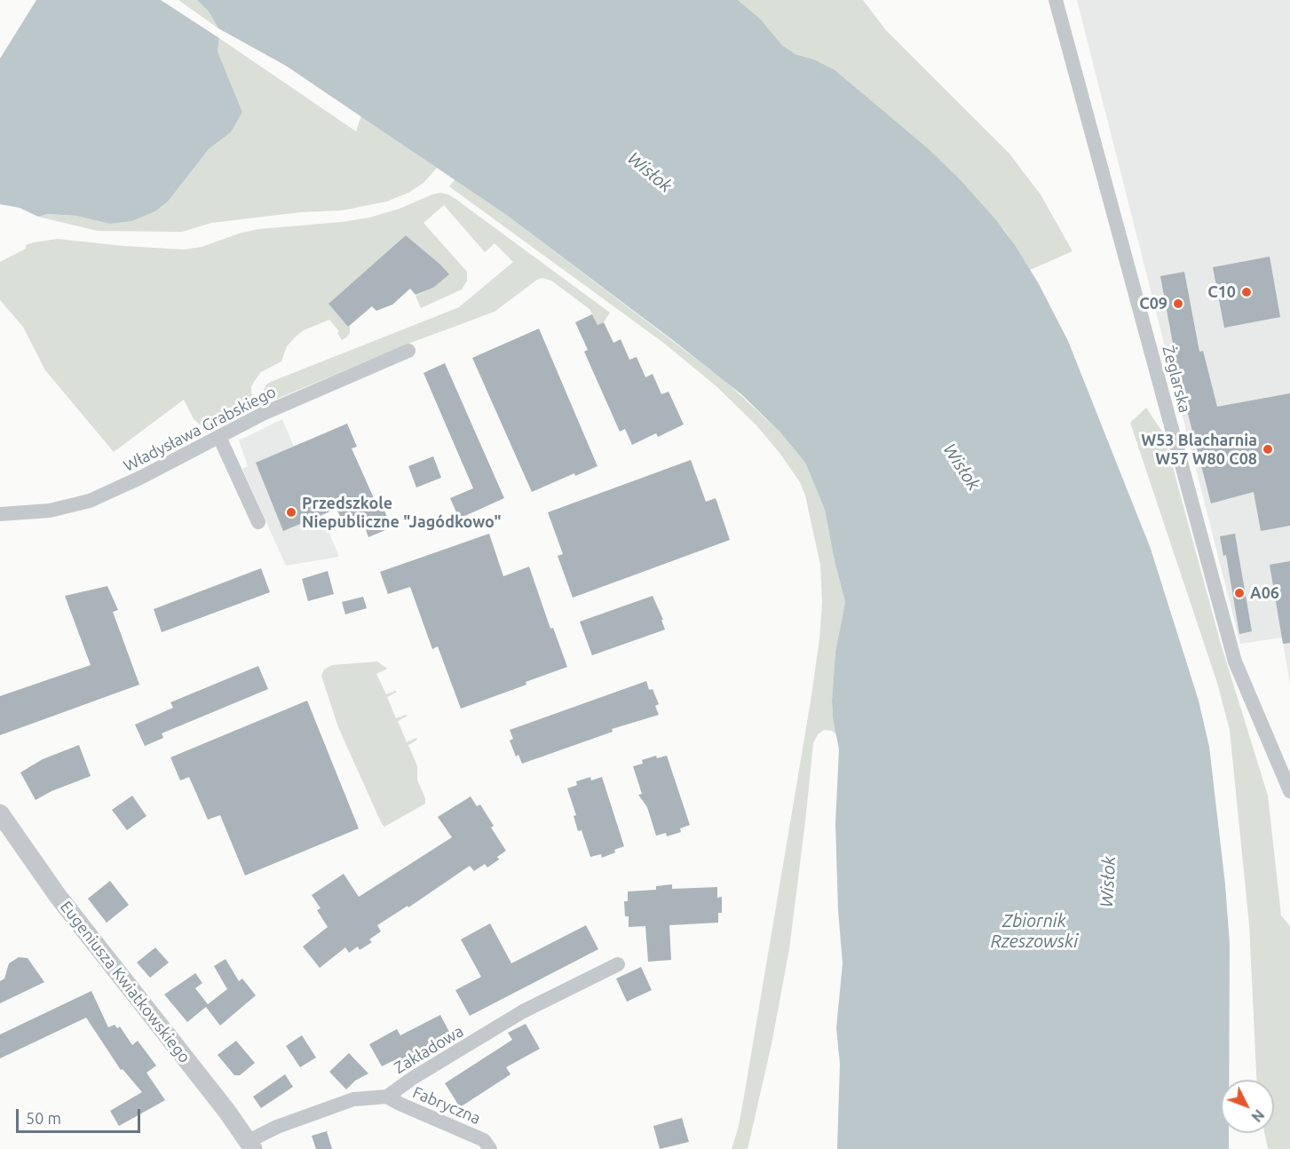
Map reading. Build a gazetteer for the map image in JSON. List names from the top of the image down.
{
  "streets": {
    "street": [
      "Żeglarska",
      "Władysława Grabskiego",
      "Eugeniusza Kwiatkowskiego",
      "Zakładowa",
      "Fabryczna"
    ]
  },
  "crossings": [
    ["Eugeniusza Kwiatkowskiego", "Zakładowa"],
    ["Zakładowa", "Fabryczna"]
  ],
  "water": ["Wisłok", "Zbiornik Rzeszowski"],
  "places": [
    "C10",
    "C09",
    "W53 Blacharnia W57 W80 C08",
    "Przedszkole Niepubliczne \"Jagódkowo\"",
    "A06"
  ],
  "scale_bar": "50 m",
  "north": "bottom right"
}
